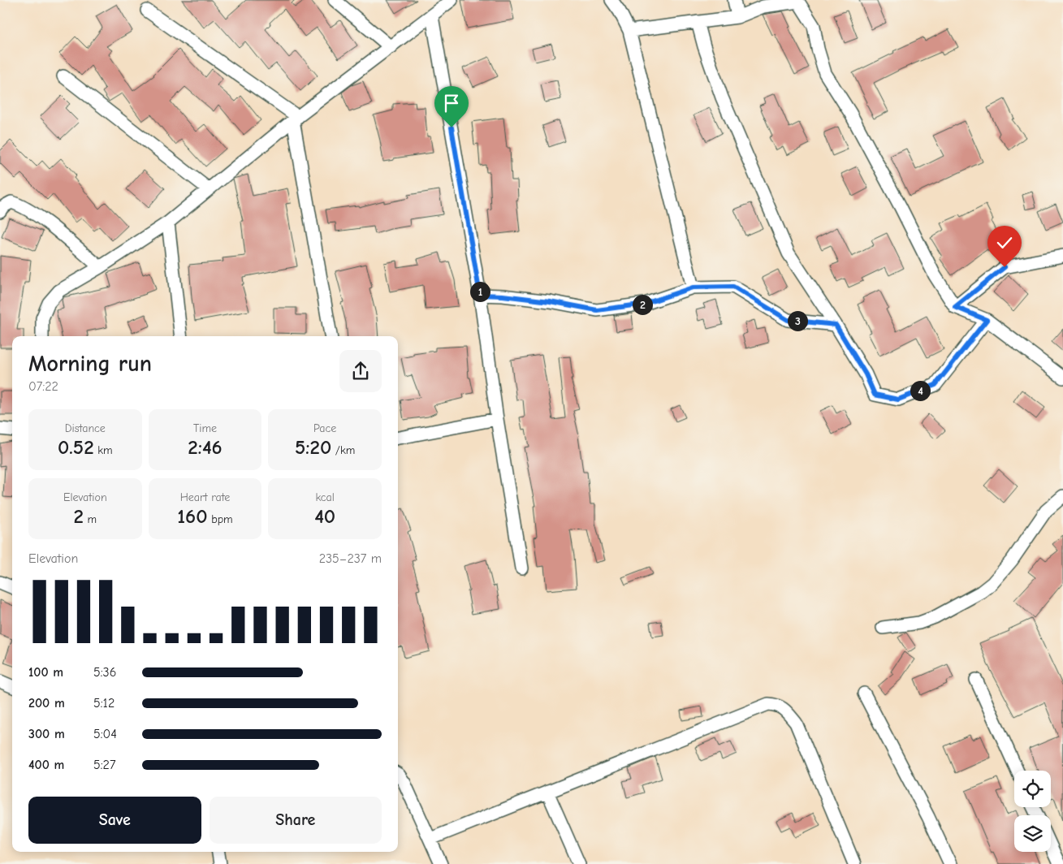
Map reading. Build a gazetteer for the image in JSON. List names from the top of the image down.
{
  "page": {
    "pins": [
      "1",
      "2",
      "3",
      "4"
    ],
    "heading": ["Morning run", "07:22"],
    "stats": [
      ["Distance", "0.52 km"],
      ["Time", "2:46"],
      ["Pace", "5:20 /km"],
      ["Elevation", "2 m"],
      ["Heart rate", "160 bpm"],
      ["kcal", "40"]
    ],
    "chart": ["Elevation", "235–237 m"],
    "list": [
      {
        "name": "100 m",
        "note": "5:36"
      },
      {
        "name": "200 m",
        "note": "5:12"
      },
      {
        "name": "300 m",
        "note": "5:04"
      },
      {
        "name": "400 m",
        "note": "5:27"
      }
    ],
    "buttons": ["Save", "Share"]
  }
}
